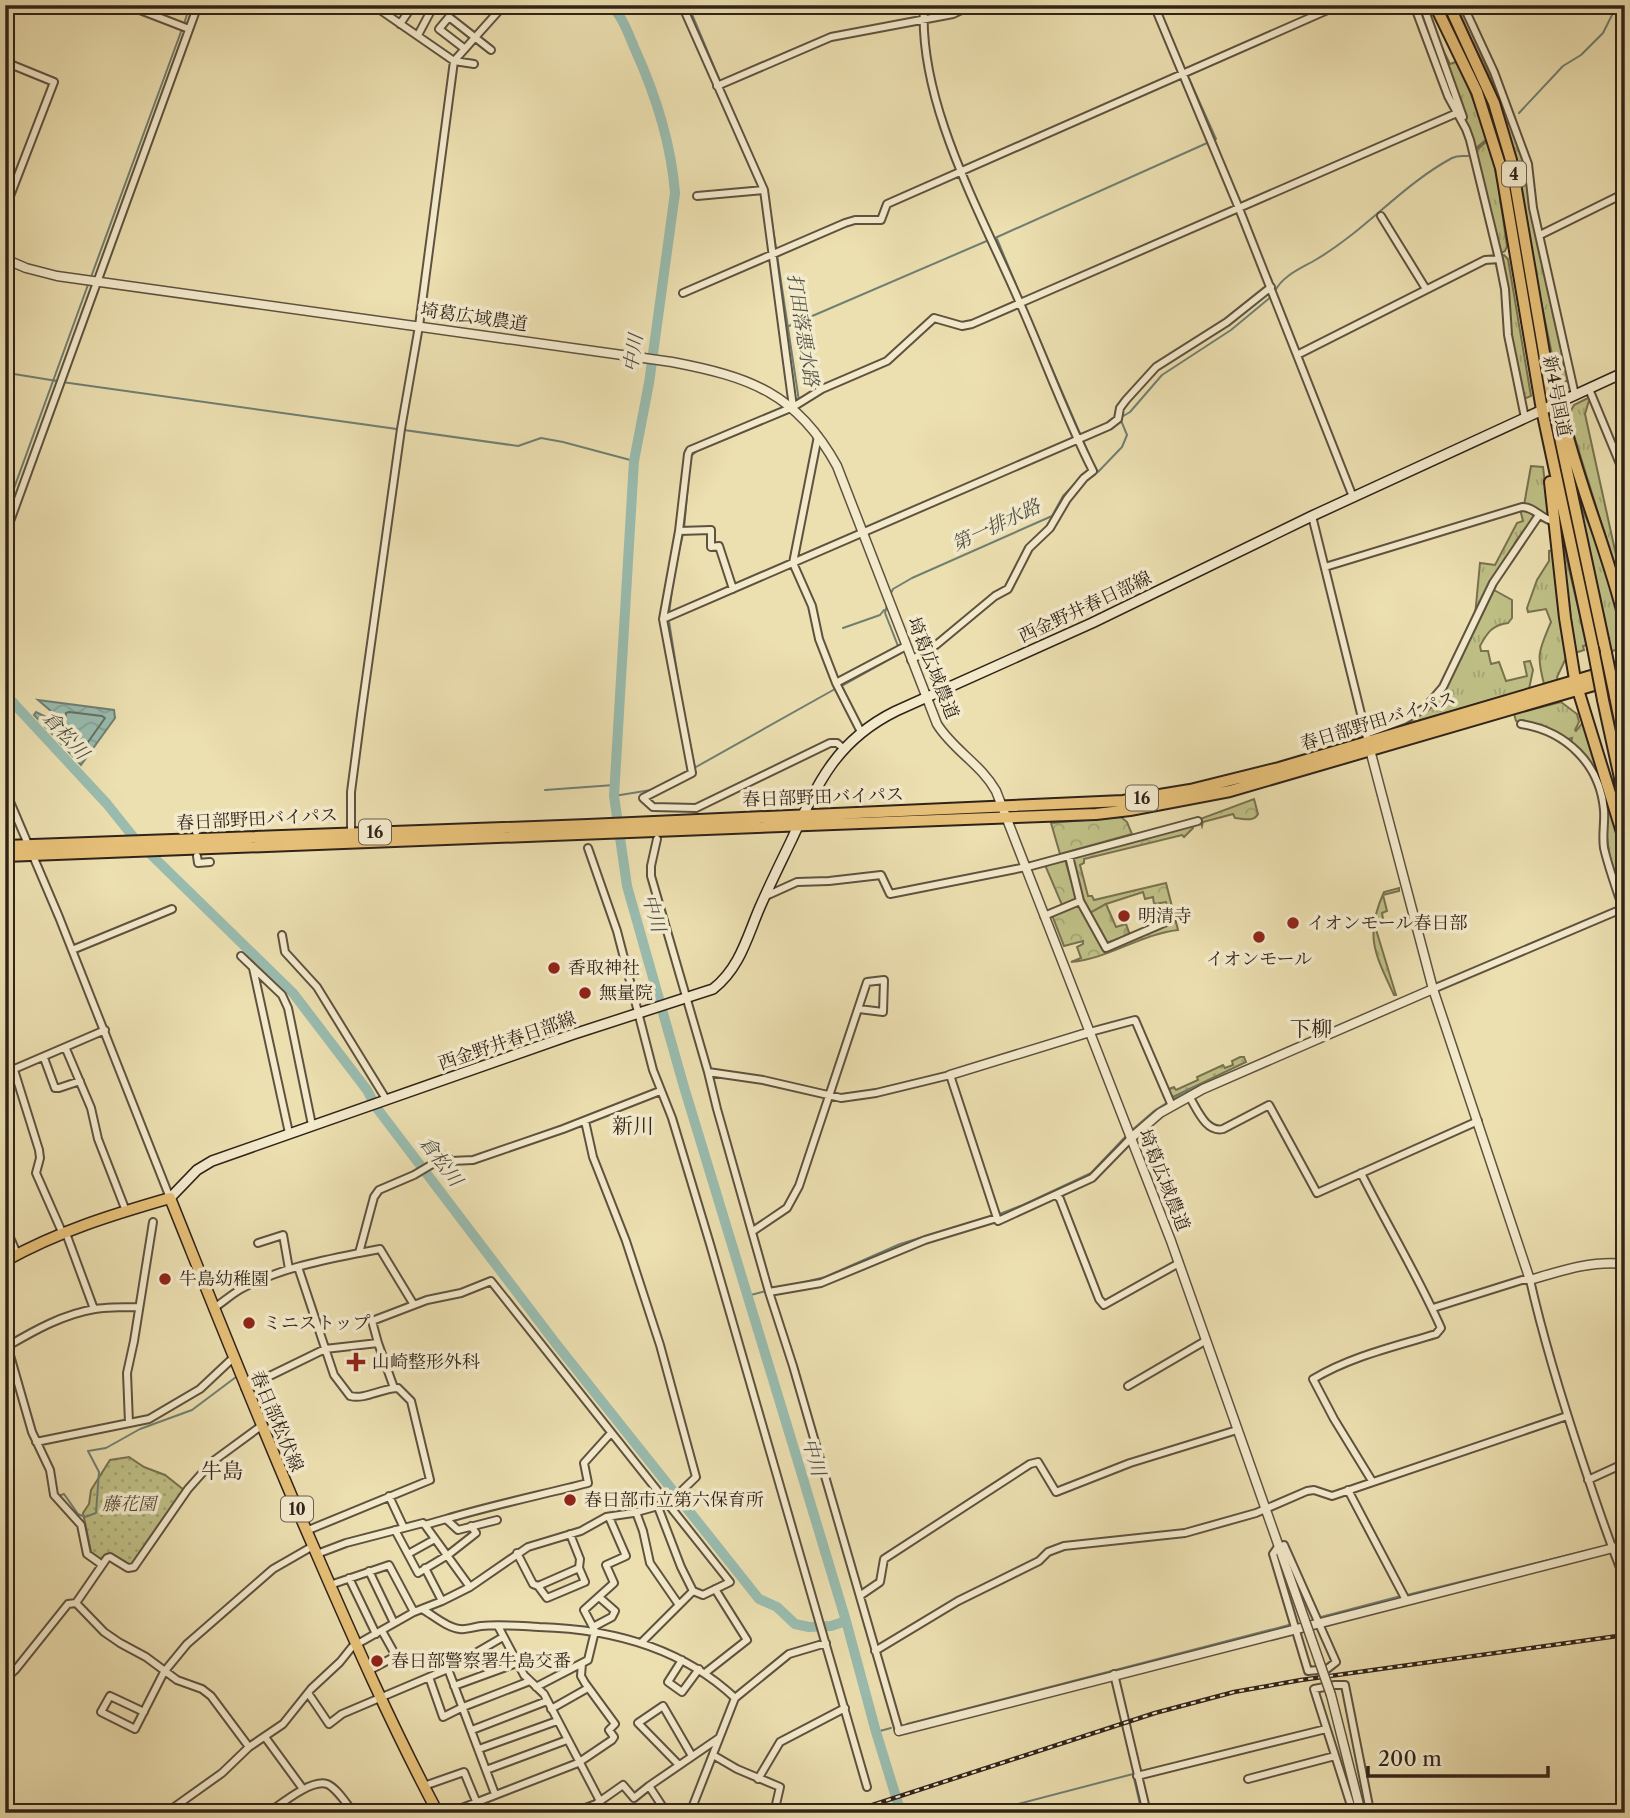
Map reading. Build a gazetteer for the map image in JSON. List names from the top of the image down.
{
  "streets": {
    "highway": [
      "4",
      "新4号国道",
      "春日部野田バイパス",
      "16"
    ],
    "main road": ["西金野井春日部線", "春日部松伏線", "10"],
    "street": ["埼葛広域農道"]
  },
  "crossings": [
    ["4", "新4号国道"],
    ["4", "西金野井春日部線"],
    ["4", "春日部野田バイパス"],
    ["埼葛広域農道", "西金野井春日部線"],
    ["埼葛広域農道", "春日部野田バイパス"],
    ["新4号国道", "西金野井春日部線"],
    ["西金野井春日部線", "春日部野田バイパス"]
  ],
  "districts": ["下柳", "新川", "牛島"],
  "water": [
    "打田落悪水路",
    "中川",
    "第一排水路",
    "倉松川"
  ],
  "parks": ["藤花園"],
  "places": {
    "other": [
      "明清寺",
      "イオンモール春日部",
      "イオンモール",
      "香取神社",
      "無量院",
      "牛島幼稚園",
      "ミニストップ",
      "春日部市立第六保育所",
      "春日部警察署牛島交番"
    ],
    "health": ["山崎整形外科"]
  },
  "scale_bar": "200 m"
}
